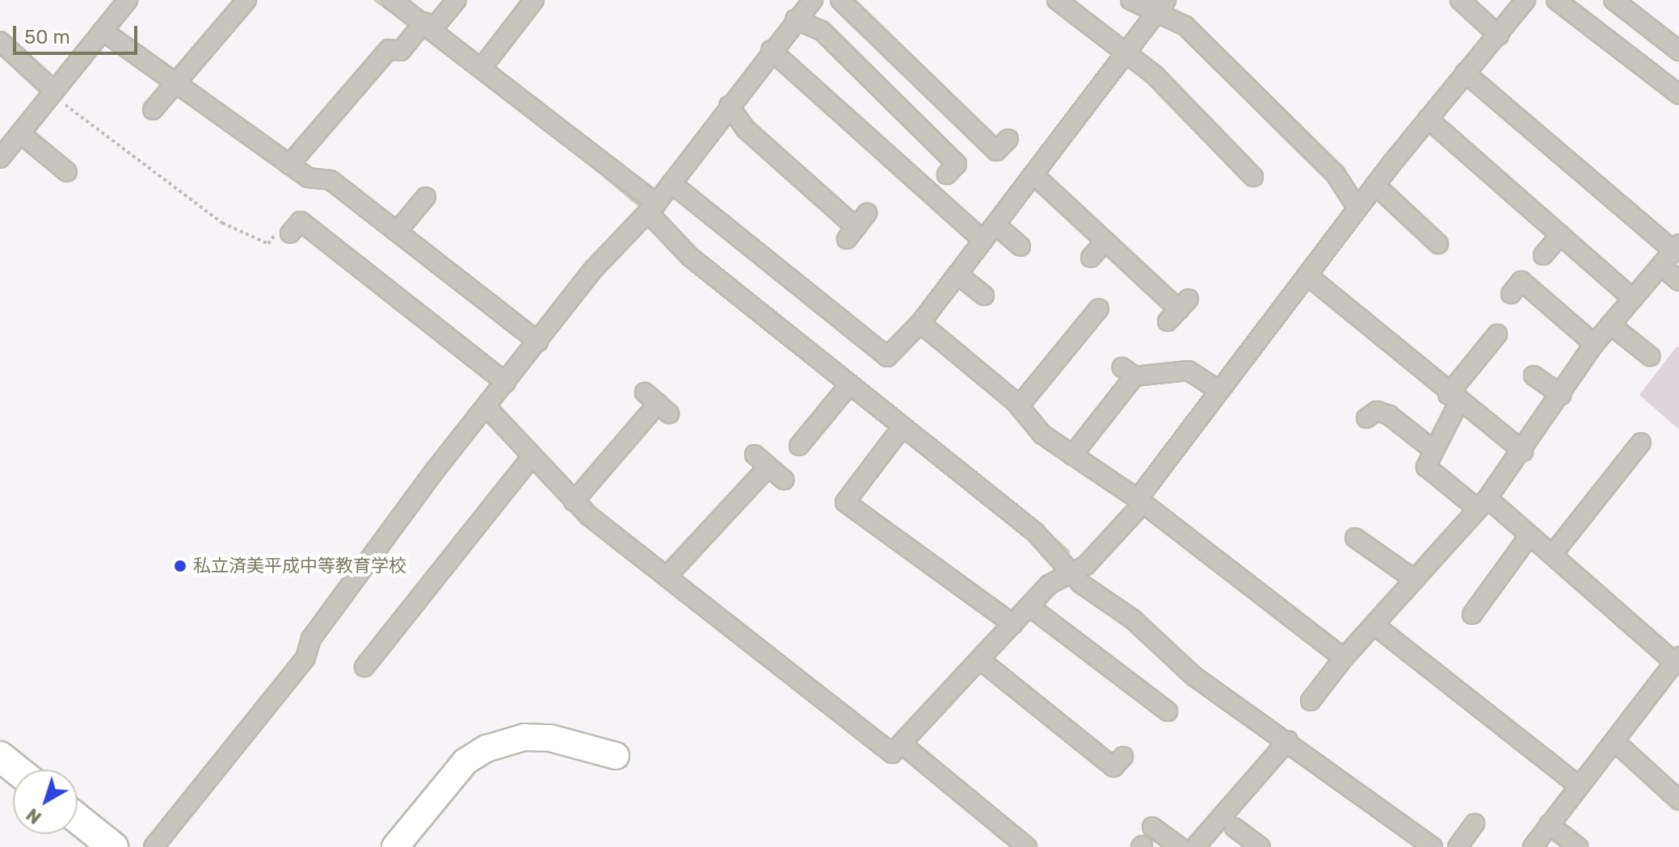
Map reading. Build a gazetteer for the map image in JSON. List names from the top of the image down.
{
  "places": ["私立済美平成中等教育学校"],
  "scale_bar": "50 m",
  "north": "bottom left"
}
